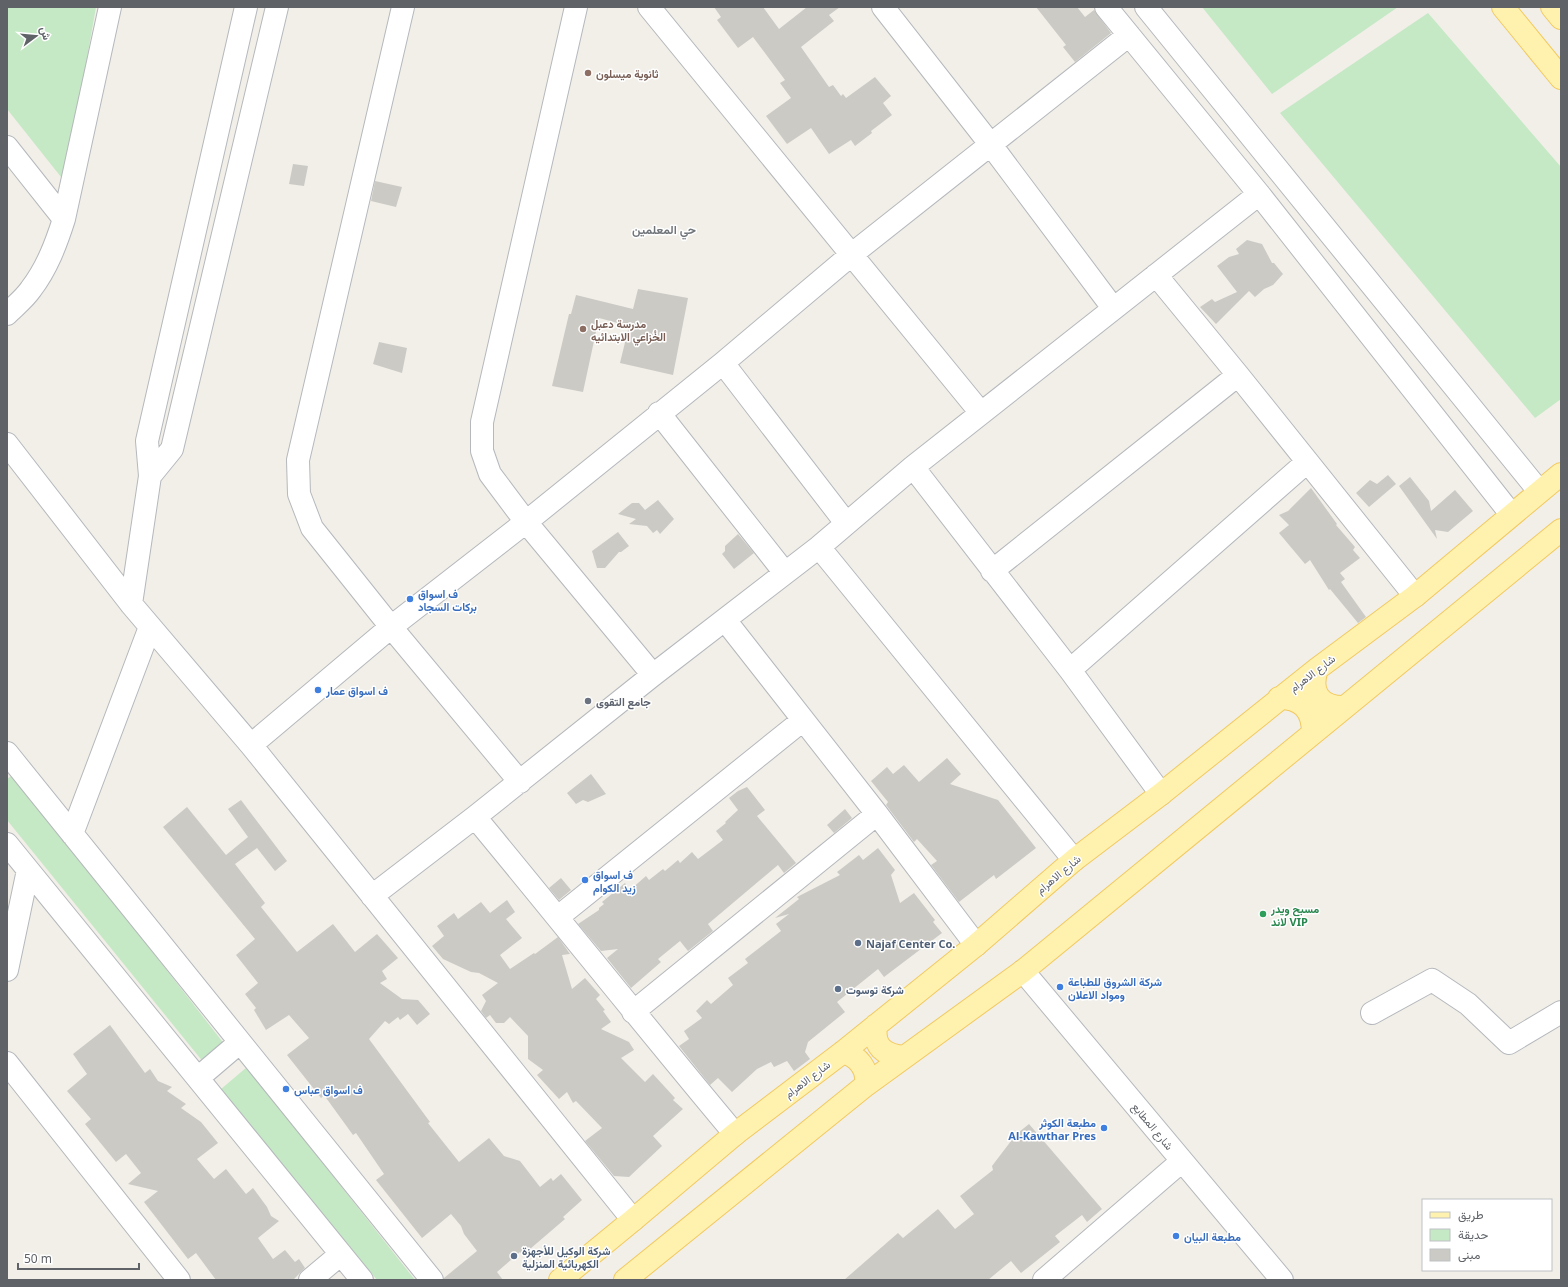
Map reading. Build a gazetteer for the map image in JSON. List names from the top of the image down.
{
  "streets": {
    "main road": ["شارع الاهرام"],
    "street": ["شارع المطابع"]
  },
  "districts": ["حي المعلمین"],
  "places": [
    "ثانوية ميسلون",
    "مدرسة دعبل الخُزاعي الابتدائيه",
    "ف اسواق بركات السجاد",
    "ف اسواق عمار",
    "جامع التقوى",
    "ف اسواق زيد الكوام",
    "مسبح ويدر لاند VIP",
    "Najaf Center Co.",
    "شركة الشروق للطباعة ومواد الاعلان",
    "شركة توسوت",
    "ف اسواق عباس",
    "مطبعة الكوثر Al-Kawthar Pres",
    "مطبعة البيان",
    "شركة الوكيل للأجهزة الكهربائية المنزلية"
  ],
  "legend": ["طريق", "حديقة", "مبنى"],
  "scale_bar": "50 m",
  "north": "right"
}
